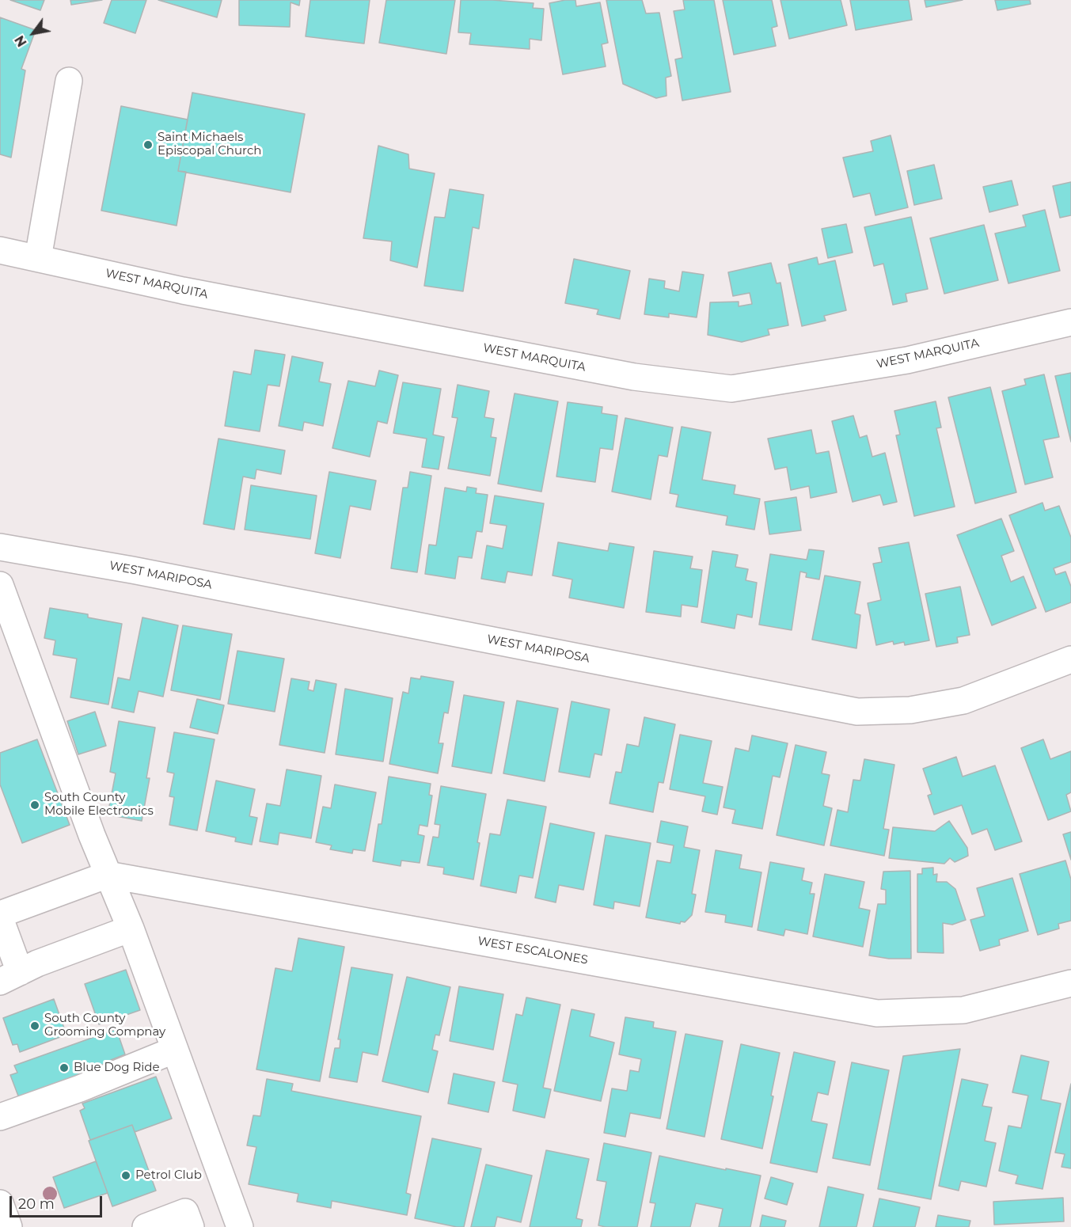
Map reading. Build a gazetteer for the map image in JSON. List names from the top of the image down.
{
  "streets": {
    "street": ["WEST MARQUITA", "WEST MARIPOSA", "WEST ESCALONES"]
  },
  "places": [
    "Saint Michaels Episcopal Church",
    "South County Mobile Electronics",
    "South County Grooming Compnay",
    "Blue Dog Ride",
    "Petrol Club"
  ],
  "scale_bar": "20 m",
  "north": "bottom left"
}
